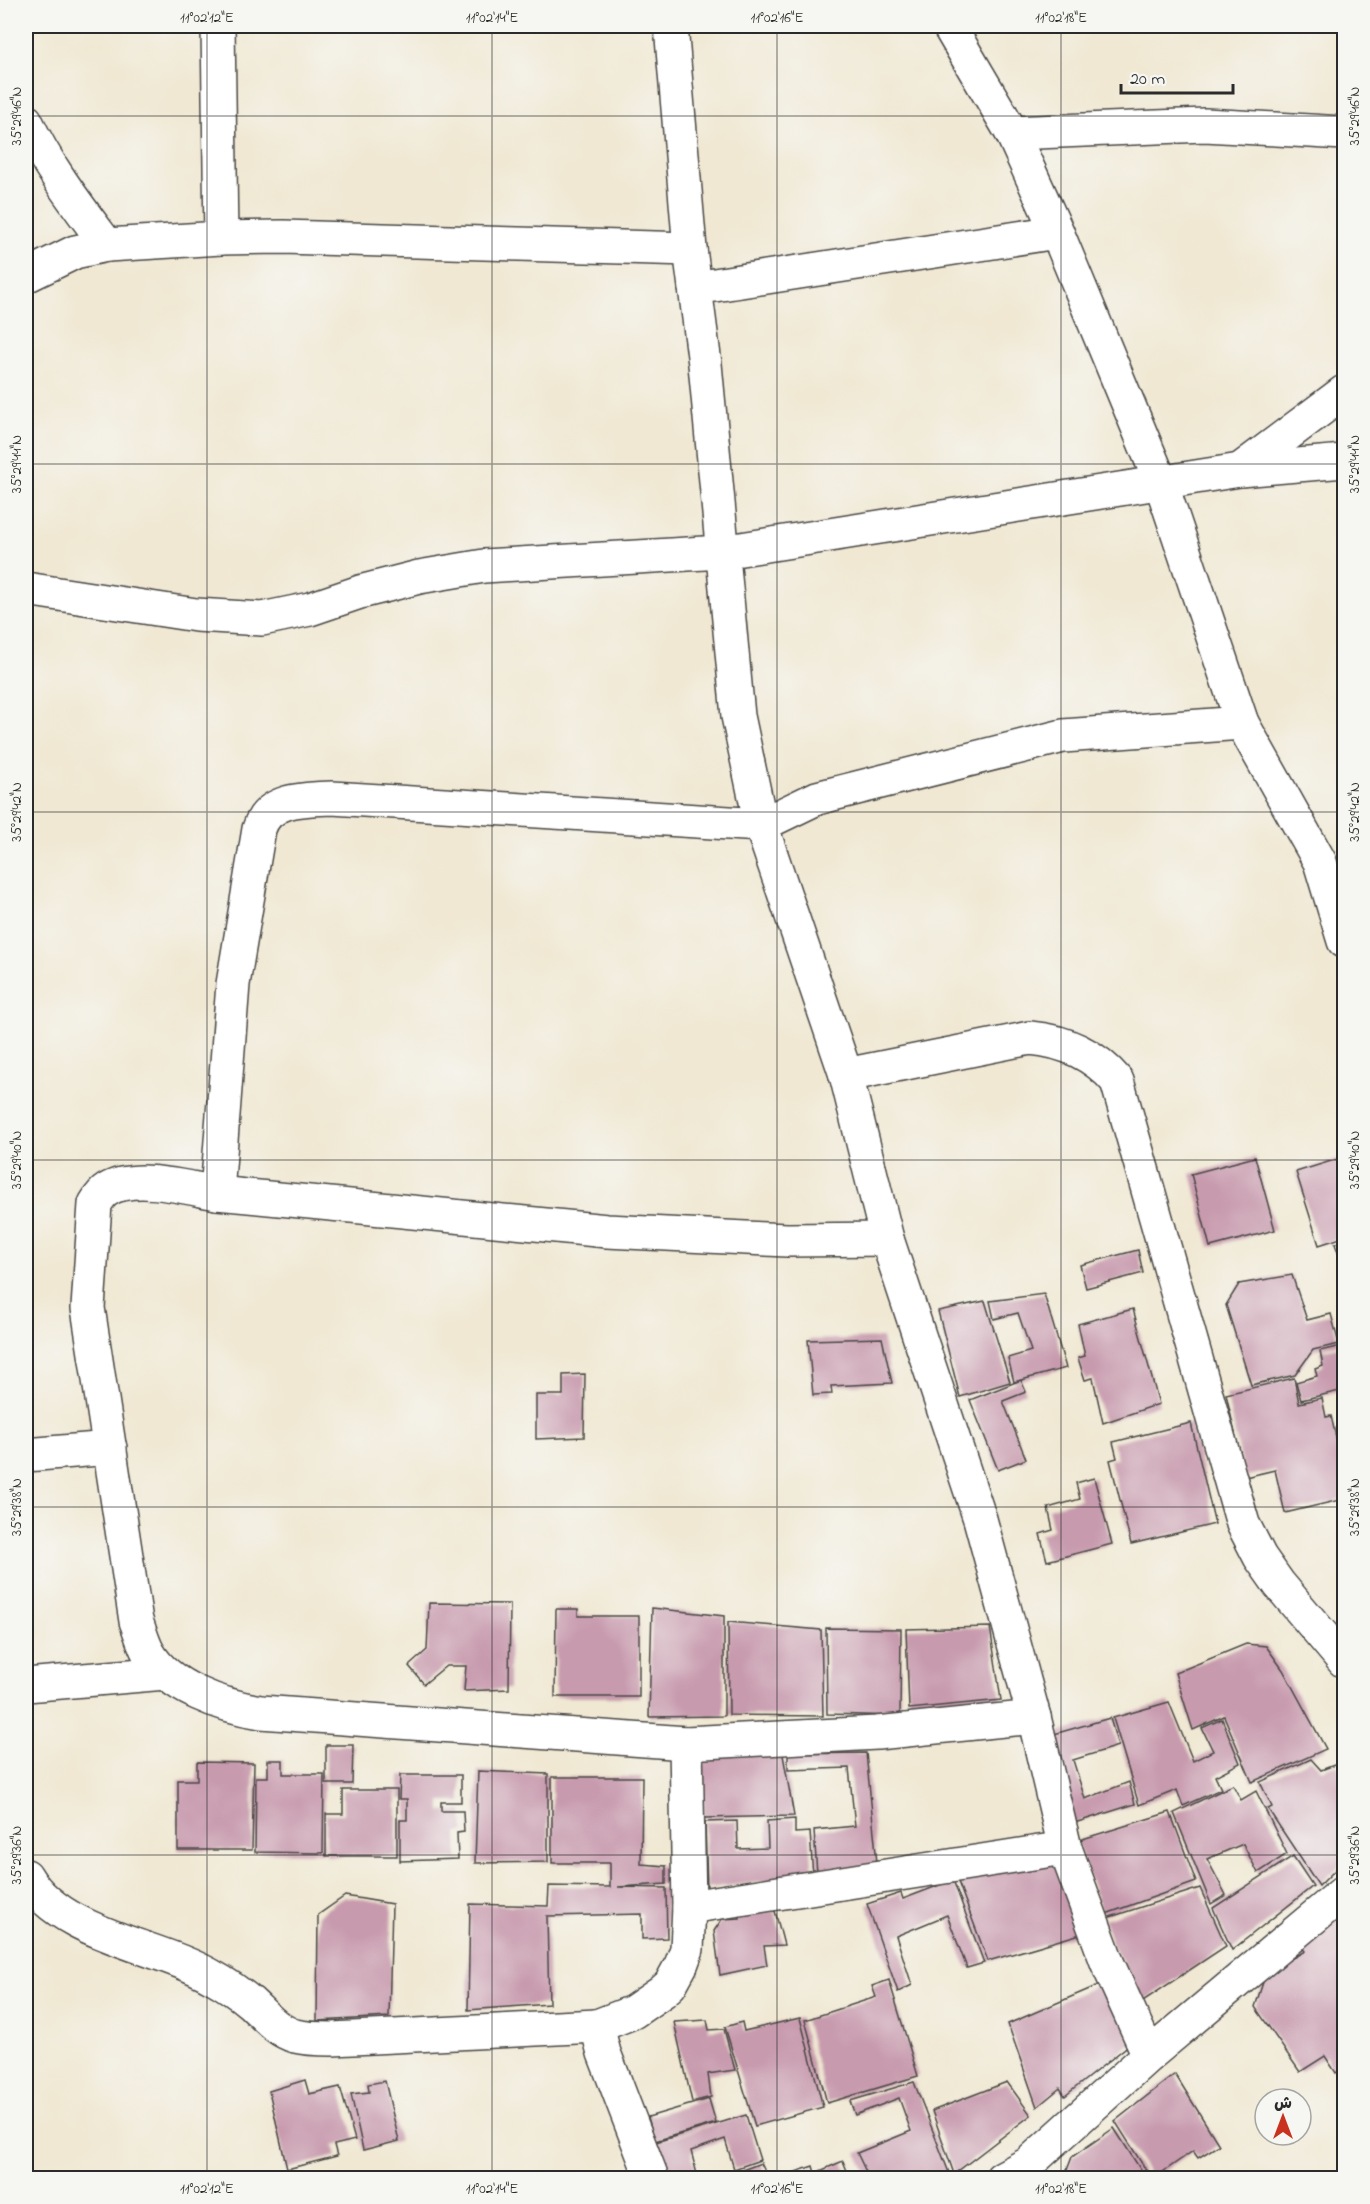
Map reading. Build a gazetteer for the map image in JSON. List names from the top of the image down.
{
  "scale_bar": "20 m",
  "north": "top",
  "coordinates": [
    "11°02'12\"E",
    "11°02'14\"E",
    "11°02'16\"E",
    "11°02'18\"E",
    "35°29'46\"N",
    "35°29'44\"N",
    "35°29'42\"N",
    "35°29'40\"N",
    "35°29'38\"N",
    "35°29'36\"N"
  ]
}
